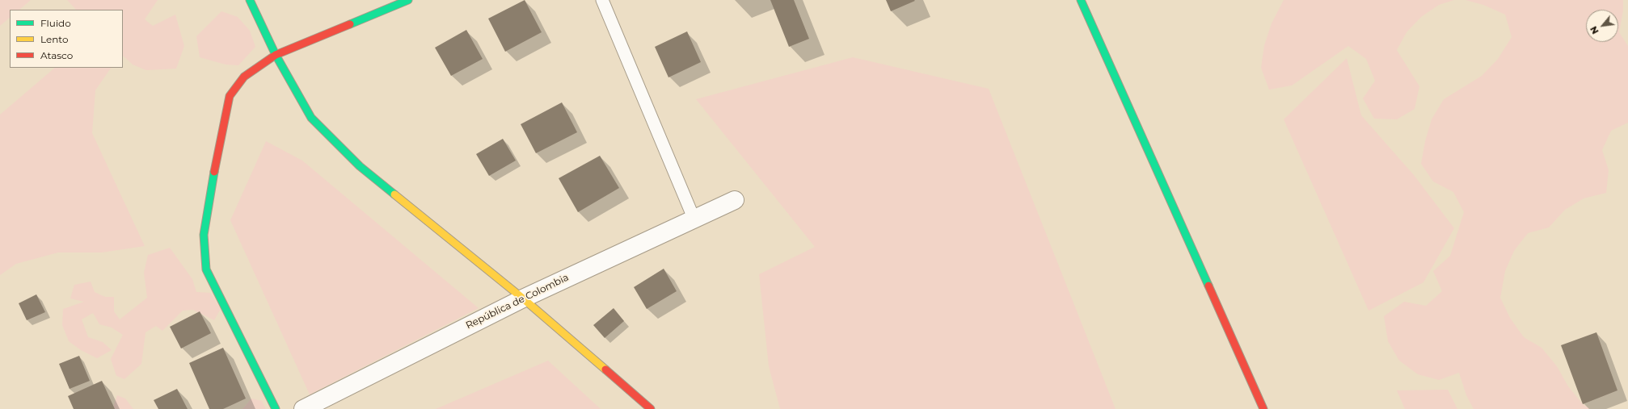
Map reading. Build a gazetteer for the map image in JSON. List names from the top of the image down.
{
  "streets": {
    "street": ["República de Colombia"]
  },
  "legend": ["Fluido", "Lento", "Atasco"],
  "north": "bottom left"
}
